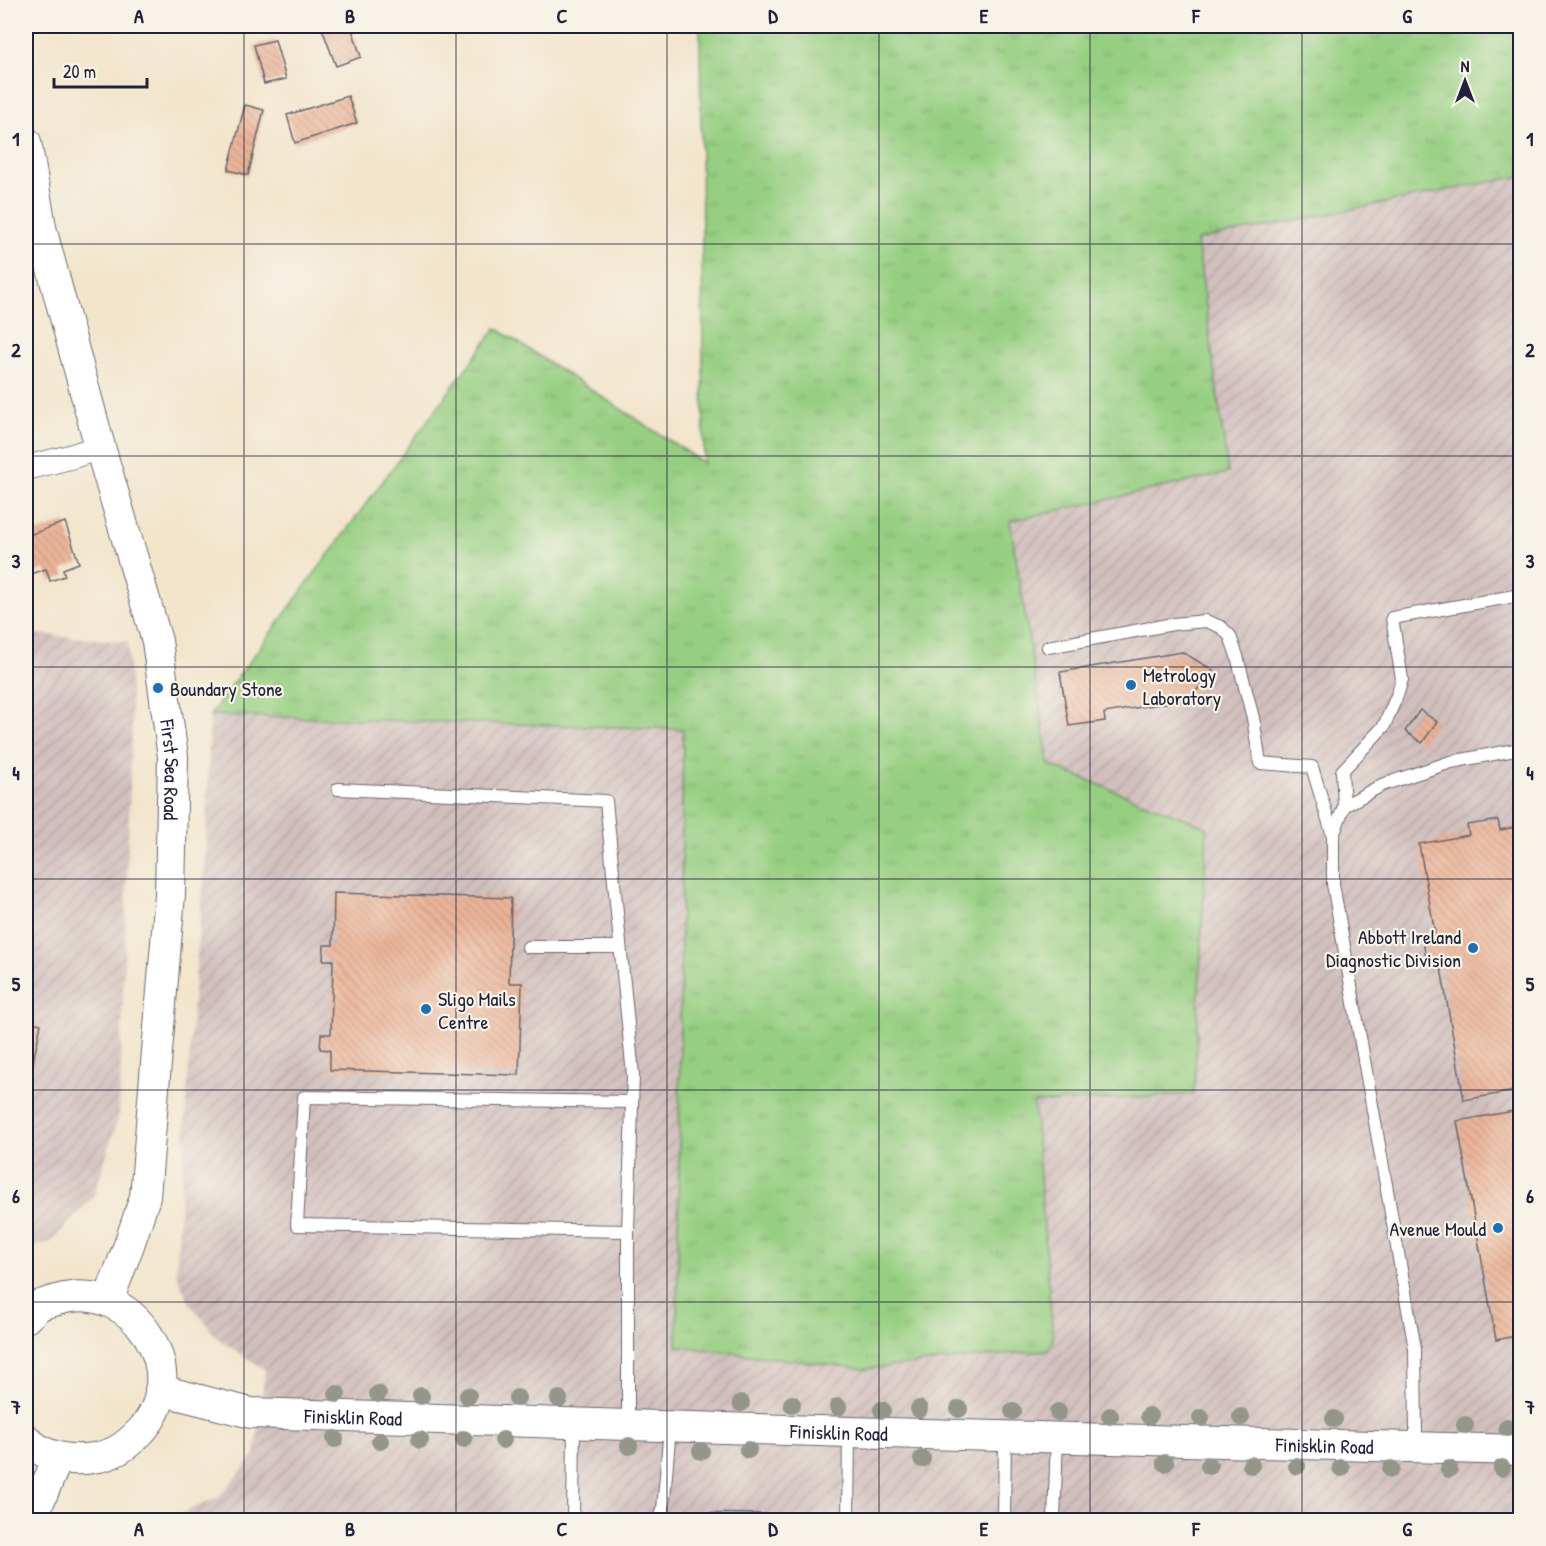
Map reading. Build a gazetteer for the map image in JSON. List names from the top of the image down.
{
  "streets": {
    "street": ["First Sea Road", "Finisklin Road"]
  },
  "places": [
    "Metrology Laboratory",
    "Boundary Stone",
    "Abbott Ireland Diagnostic Division",
    "Sligo Mails Centre",
    "Avenue Mould"
  ],
  "scale_bar": "20 m",
  "north": "top",
  "grid": {
    "columns": [
      "A",
      "B",
      "C",
      "D",
      "E",
      "F",
      "G"
    ],
    "rows": [
      "1",
      "2",
      "3",
      "4",
      "5",
      "6",
      "7"
    ]
  }
}
